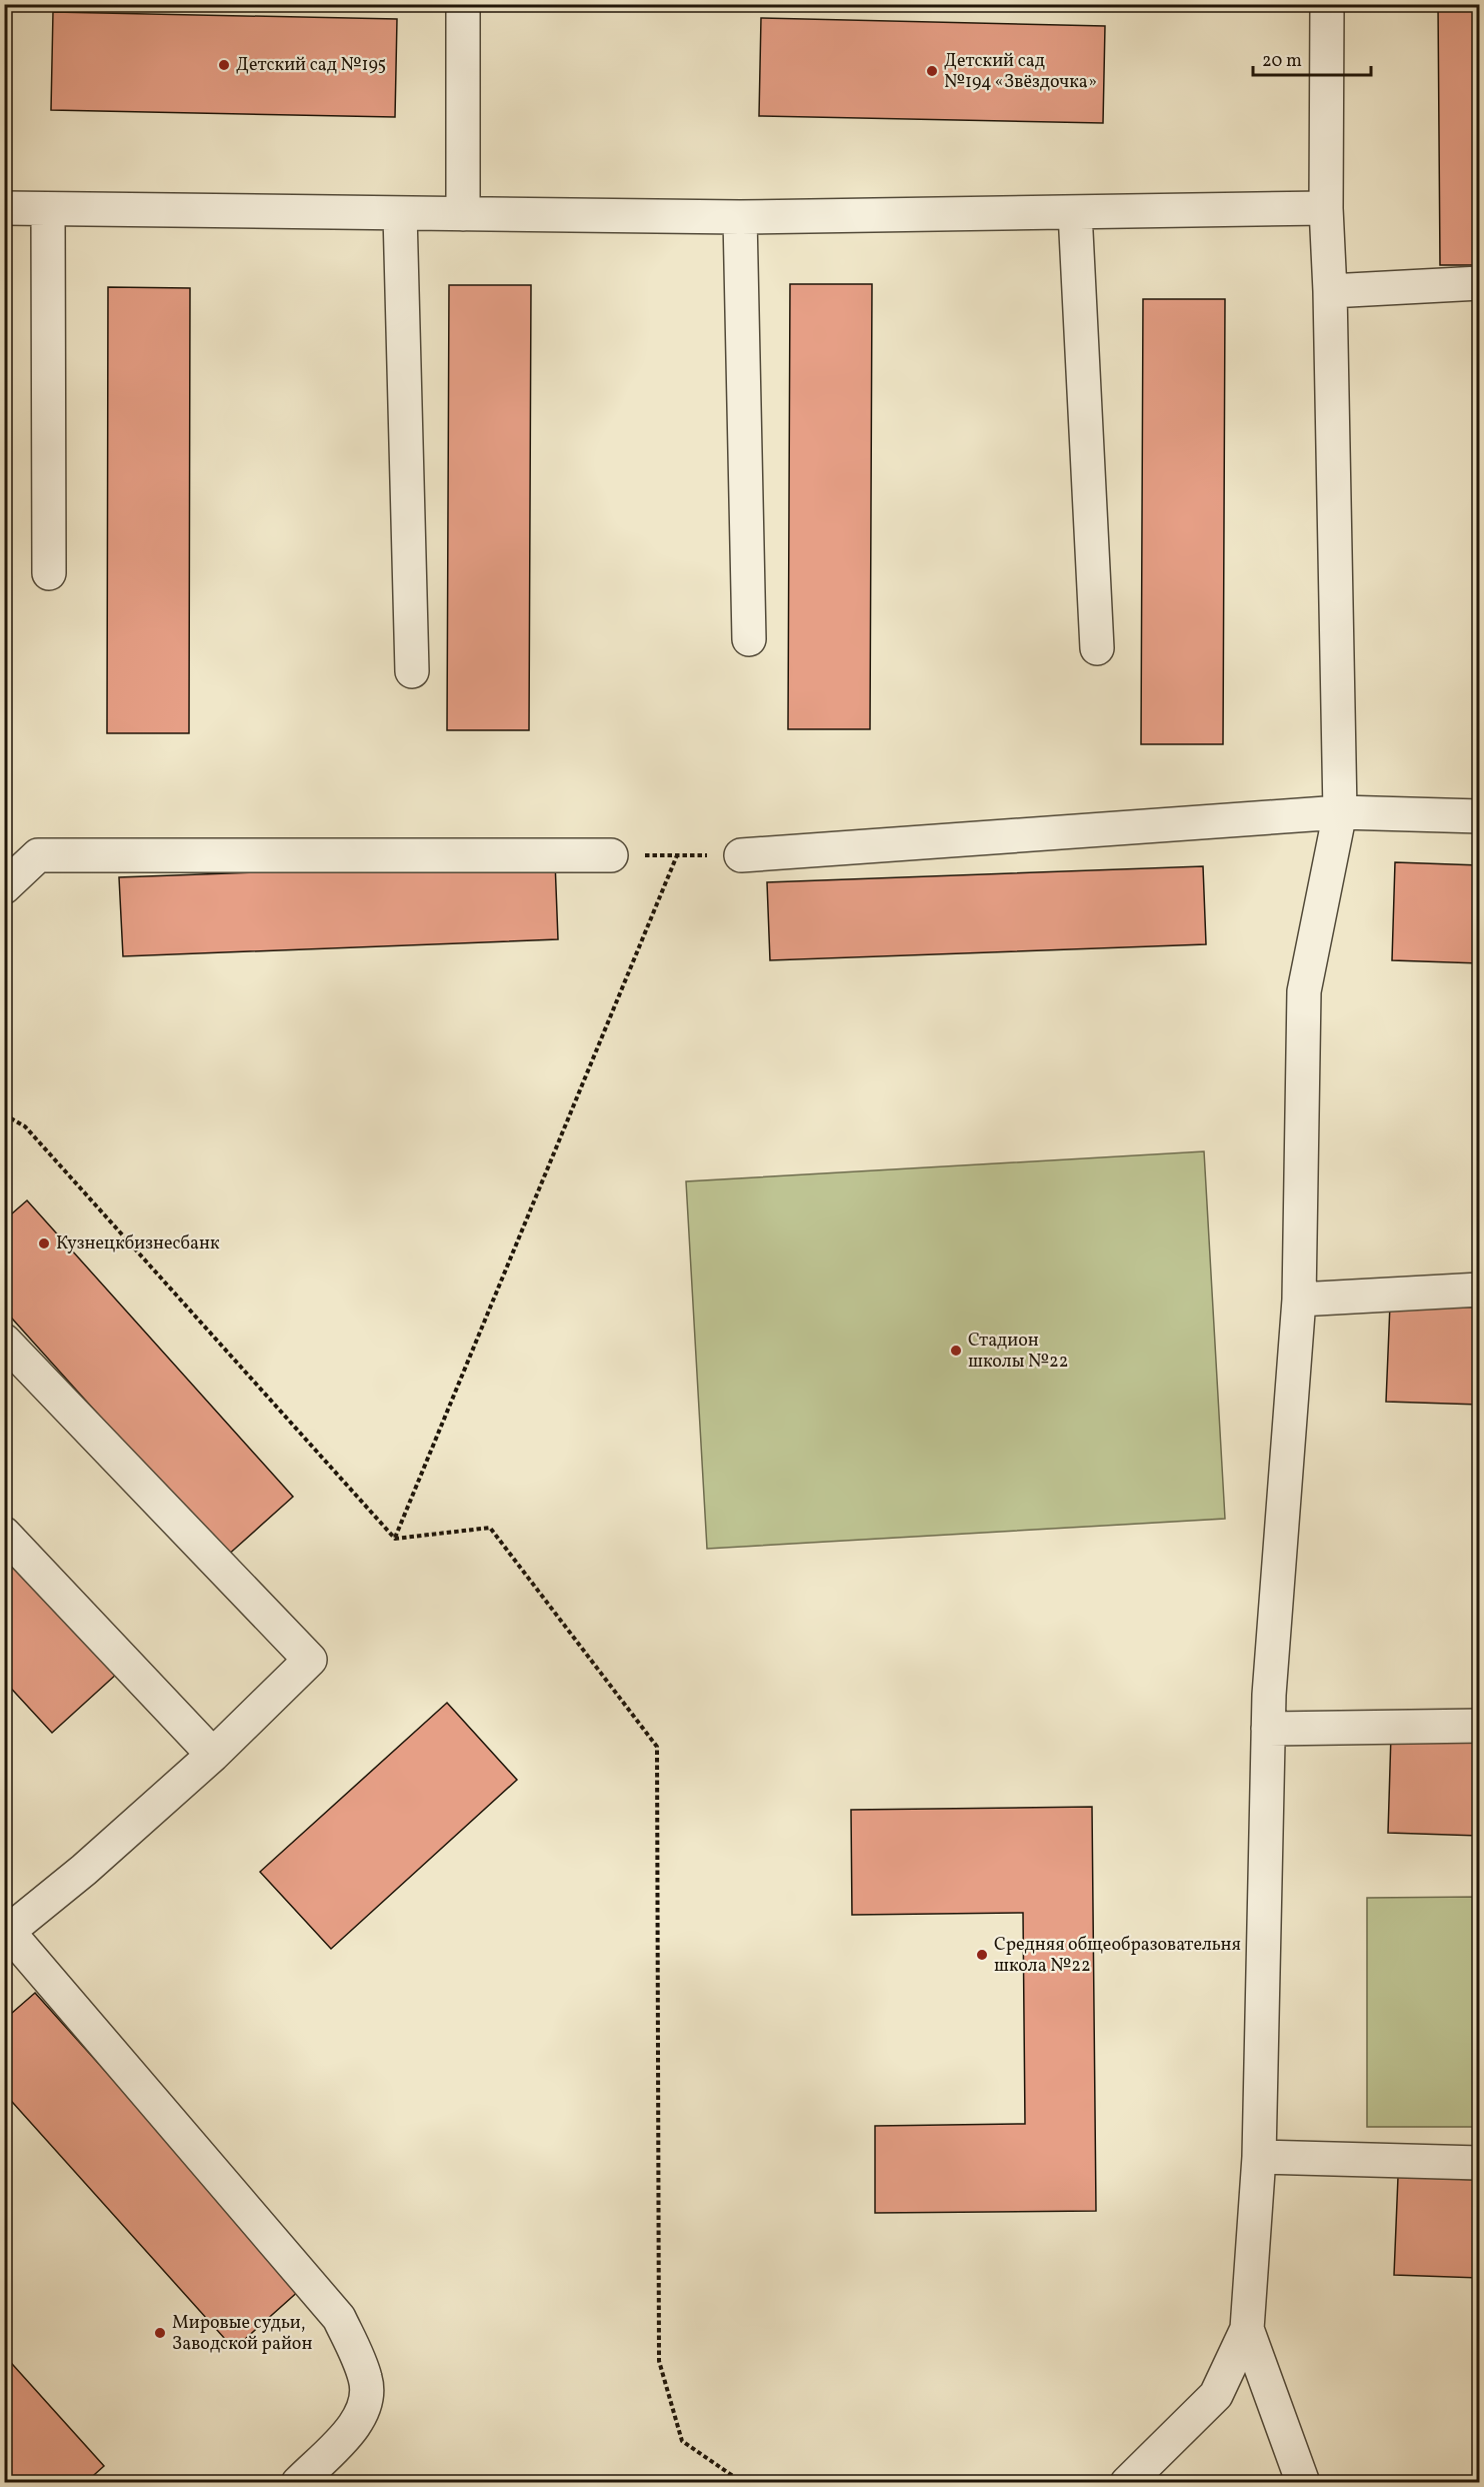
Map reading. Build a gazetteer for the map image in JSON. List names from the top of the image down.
{
  "places": [
    "Детский сад №195",
    "Детский сад №194 «Звёздочка»",
    "Кузнецкбизнесбанк",
    "Стадион школы №22",
    "Средняя общеобразовательня школа №22",
    "Мировые судьи, Заводской район"
  ],
  "scale_bar": "20 m"
}
